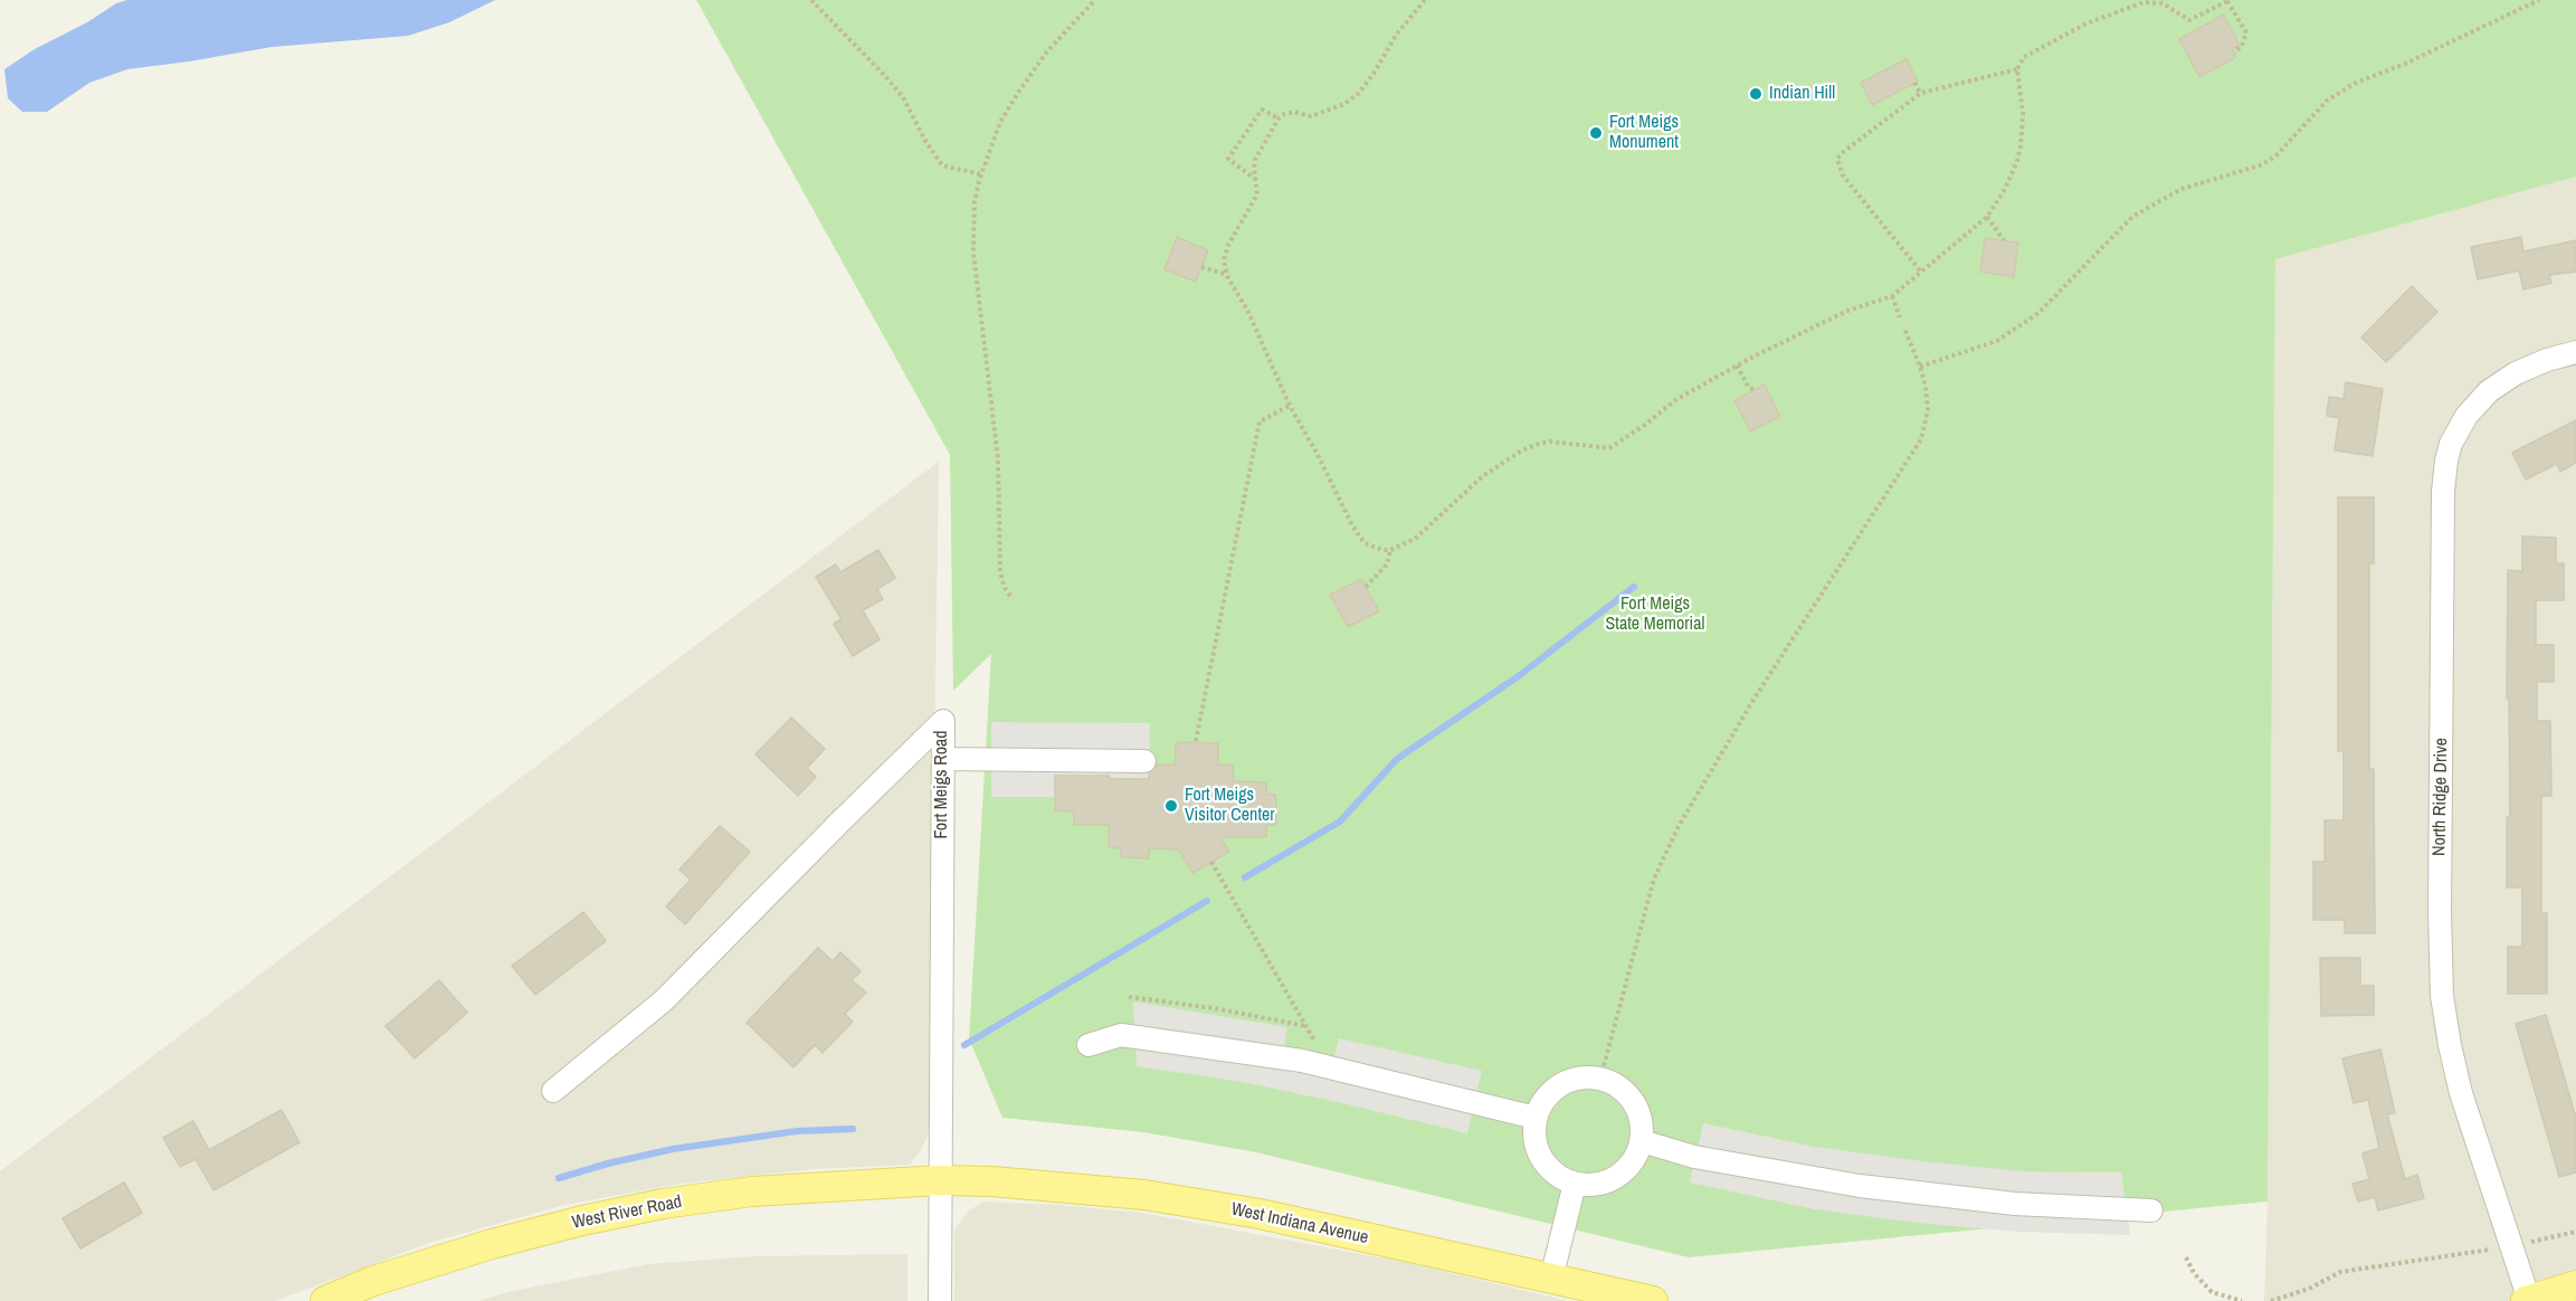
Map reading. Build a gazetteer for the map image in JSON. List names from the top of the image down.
{
  "streets": {
    "main road": ["West River Road", "West Indiana Avenue"],
    "street": ["Fort Meigs Road", "North Ridge Drive"]
  },
  "crossings": [
    ["Fort Meigs Road", "West River Road"],
    ["Fort Meigs Road", "West Indiana Avenue"],
    ["West River Road", "West Indiana Avenue"]
  ],
  "parks": ["Fort Meigs State Memorial"],
  "places": ["Indian Hill", "Fort Meigs Monument", "Fort Meigs Visitor Center"]
}
